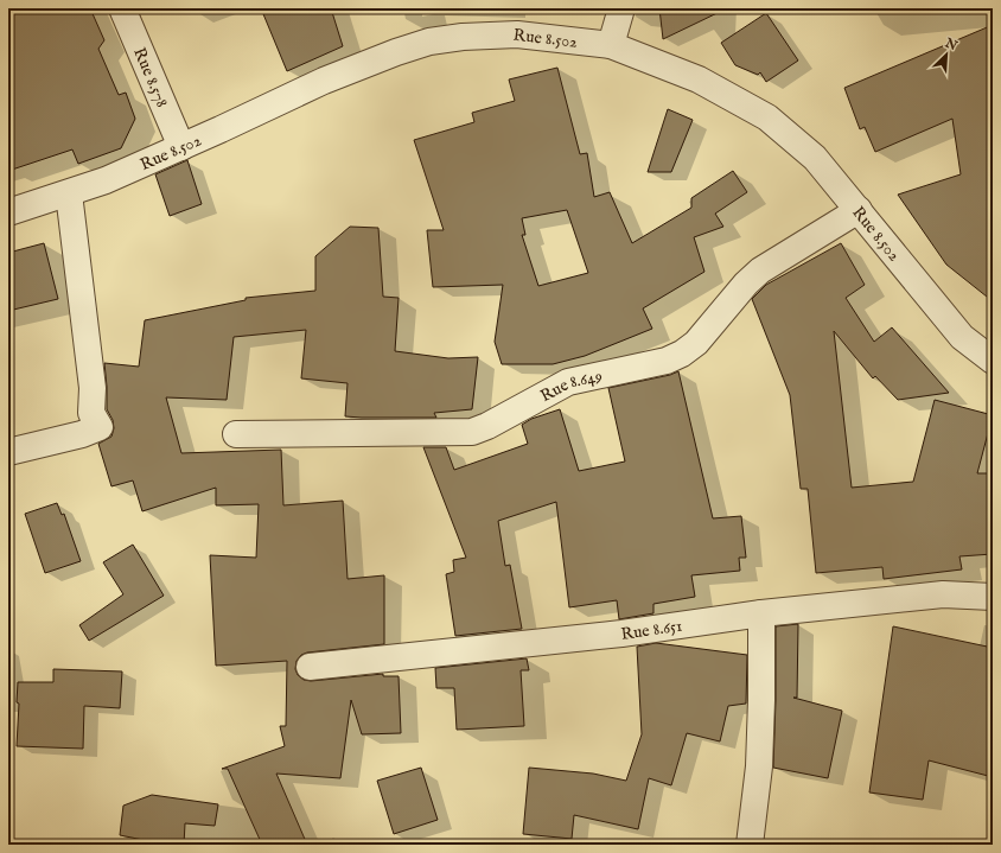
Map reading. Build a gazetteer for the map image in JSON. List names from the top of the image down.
{
  "streets": {
    "street": [
      "Rue 8.502",
      "Rue 8.578",
      "Rue 8.649",
      "Rue 8.651"
    ]
  },
  "crossings": [
    ["Rue 8.502", "Rue 8.578"],
    ["Rue 8.502", "Rue 8.649"]
  ],
  "north": "top right"
}
